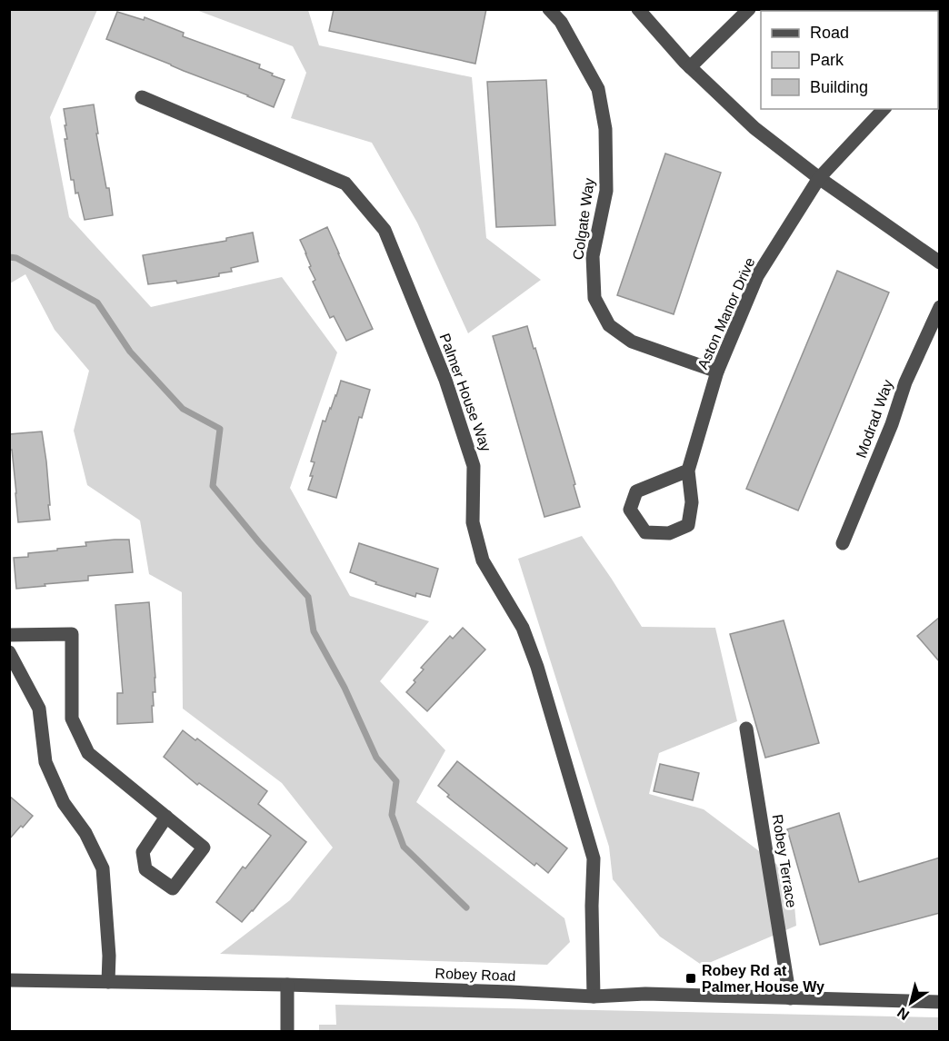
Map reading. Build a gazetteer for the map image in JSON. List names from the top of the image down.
{
  "streets": {
    "street": [
      "Colgate Way",
      "Aston Manor Drive",
      "Palmer House Way",
      "Modrad Way",
      "Robey Terrace",
      "Robey Road"
    ]
  },
  "crossings": [
    ["Colgate Way", "Aston Manor Drive"],
    ["Palmer House Way", "Robey Road"],
    ["Robey Terrace", "Robey Road"]
  ],
  "places": {
    "transit": ["Robey Rd at Palmer House Wy"]
  },
  "legend": ["Road", "Park", "Building"],
  "north": "bottom left"
}
